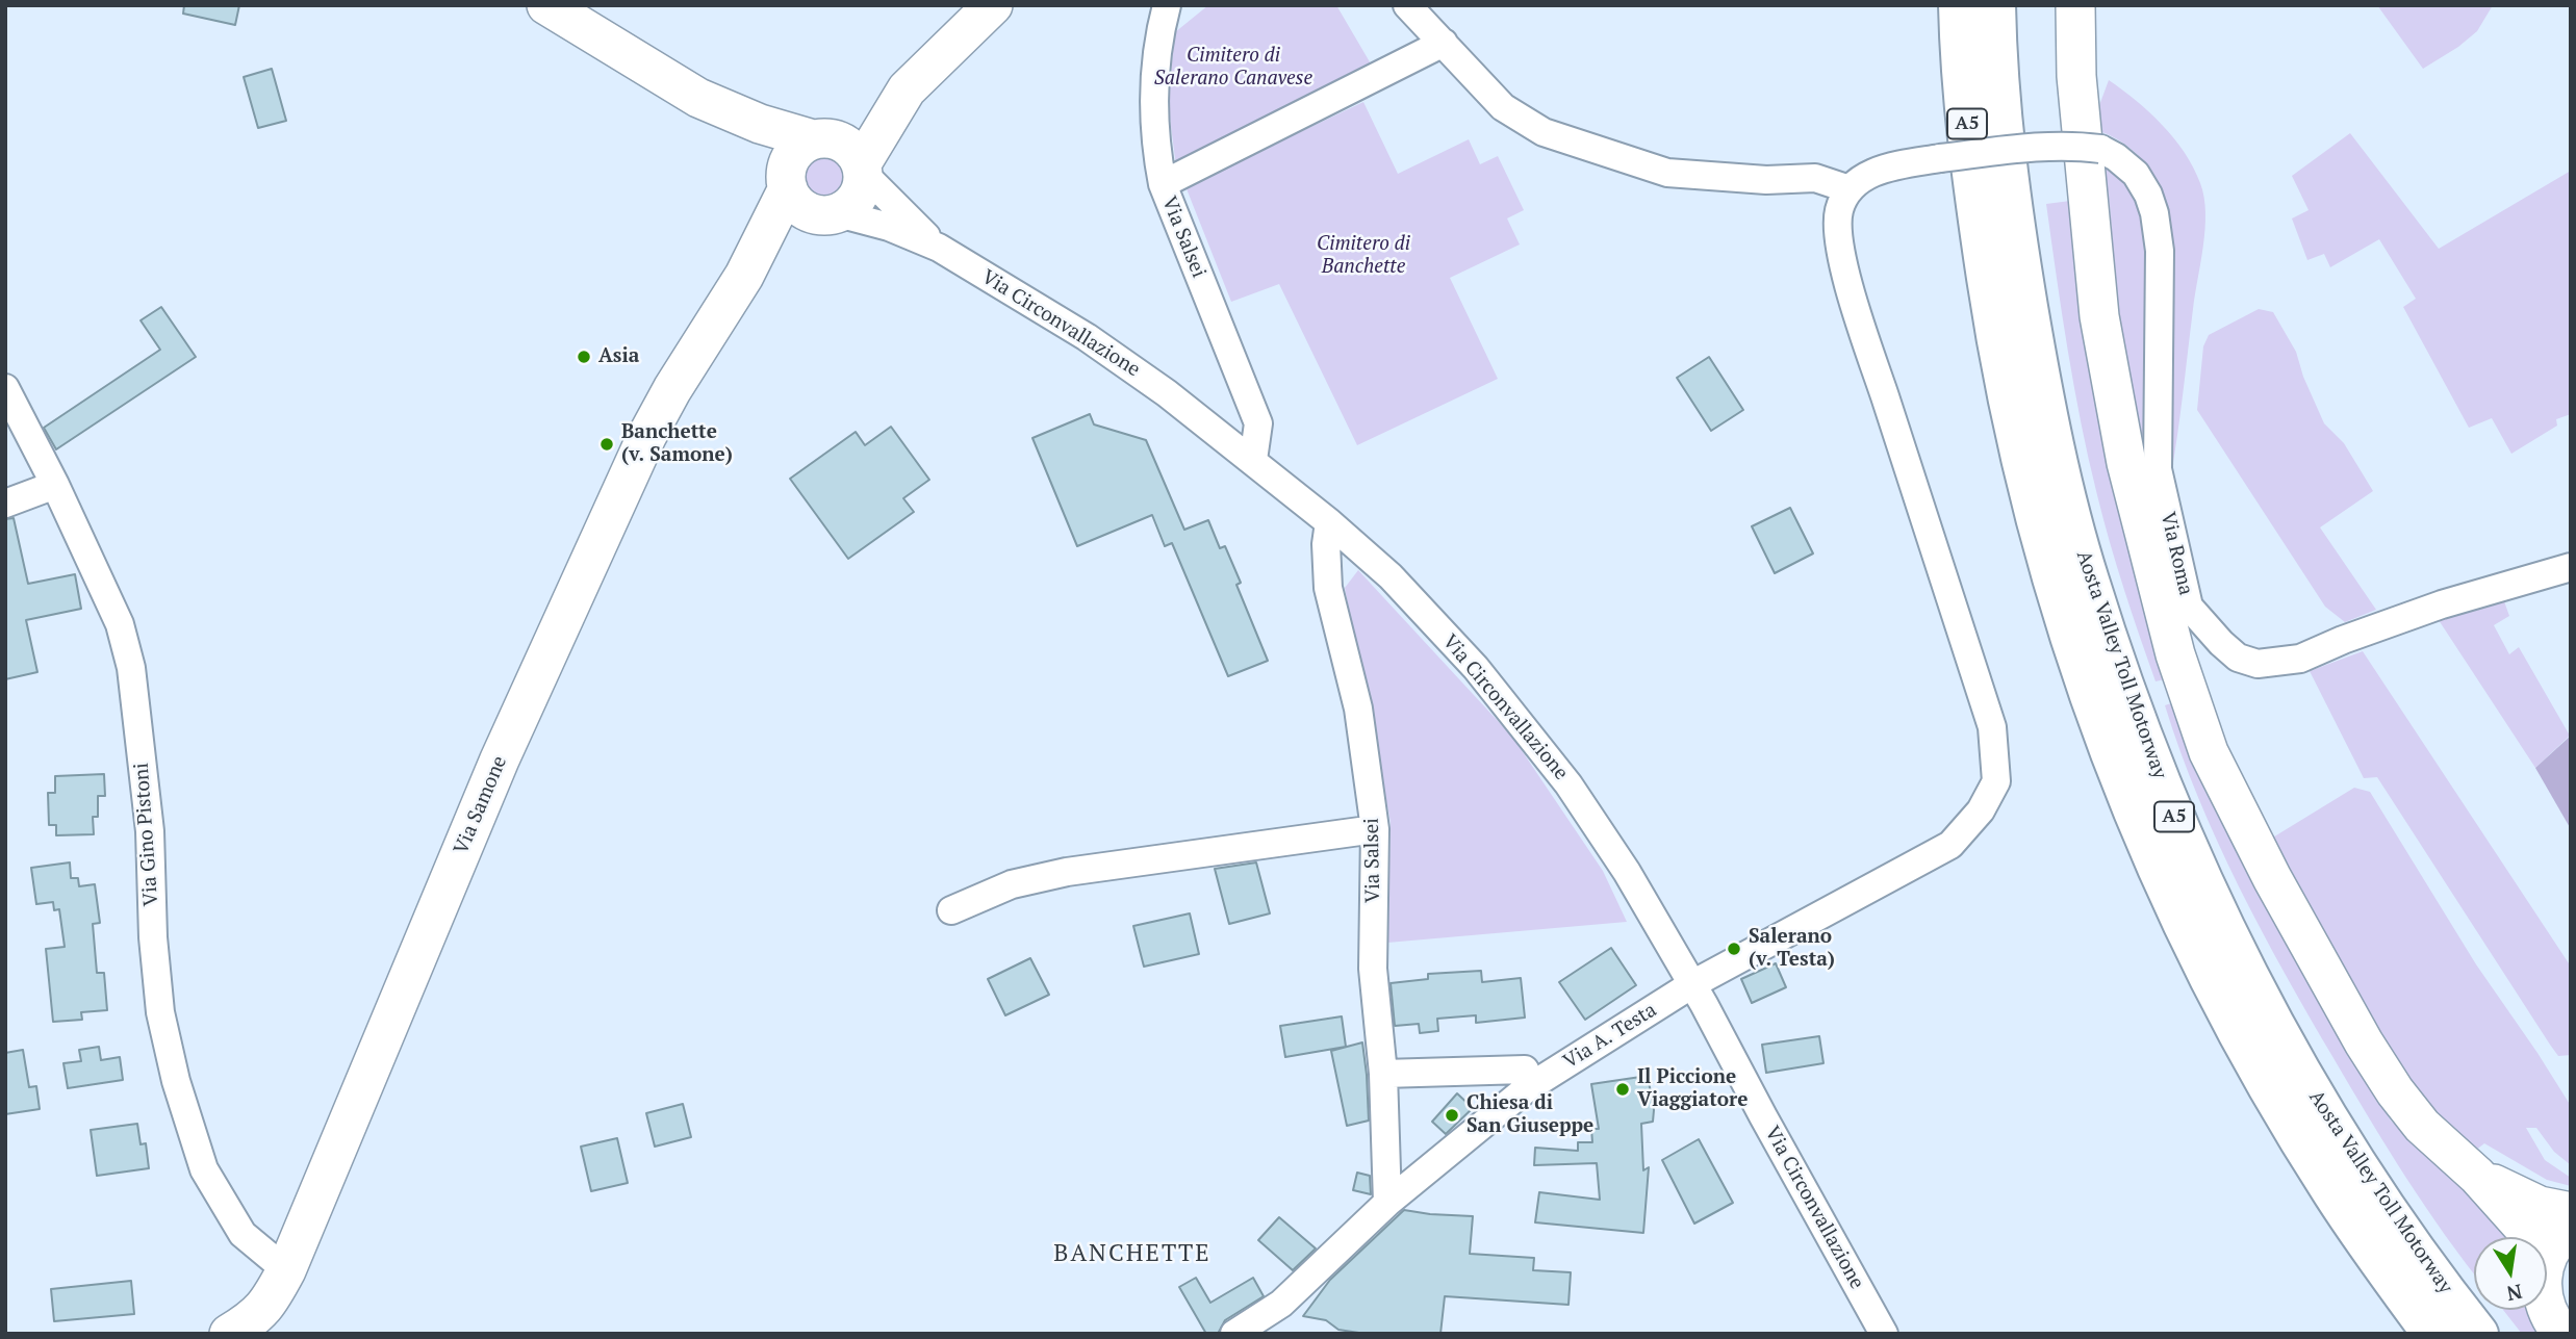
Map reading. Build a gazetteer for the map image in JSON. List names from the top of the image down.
{
  "streets": {
    "highway": ["A5", "Aosta Valley Toll Motorway"],
    "main road": ["Via Samone"],
    "street": [
      "Via Salsei",
      "Via Circonvallazione",
      "Via Roma",
      "Via Gino Pistoni",
      "Via A. Testa"
    ]
  },
  "crossings": [
    ["Via Salsei", "Via Circonvallazione"],
    ["Via Salsei", "Via A. Testa"],
    ["Via Circonvallazione", "Via Samone"],
    ["Via Circonvallazione", "Via A. Testa"],
    ["Via Roma", "Via A. Testa"],
    ["Via Samone", "Via Gino Pistoni"]
  ],
  "districts": ["BANCHETTE"],
  "parks": ["Cimitero di Salerano Canavese", "Cimitero di Banchette"],
  "places": [
    "Asia",
    "Banchette (v. Samone)",
    "Salerano (v. Testa)",
    "Il Piccione Viaggiatore",
    "Chiesa di San Giuseppe"
  ],
  "north": "bottom"
}
